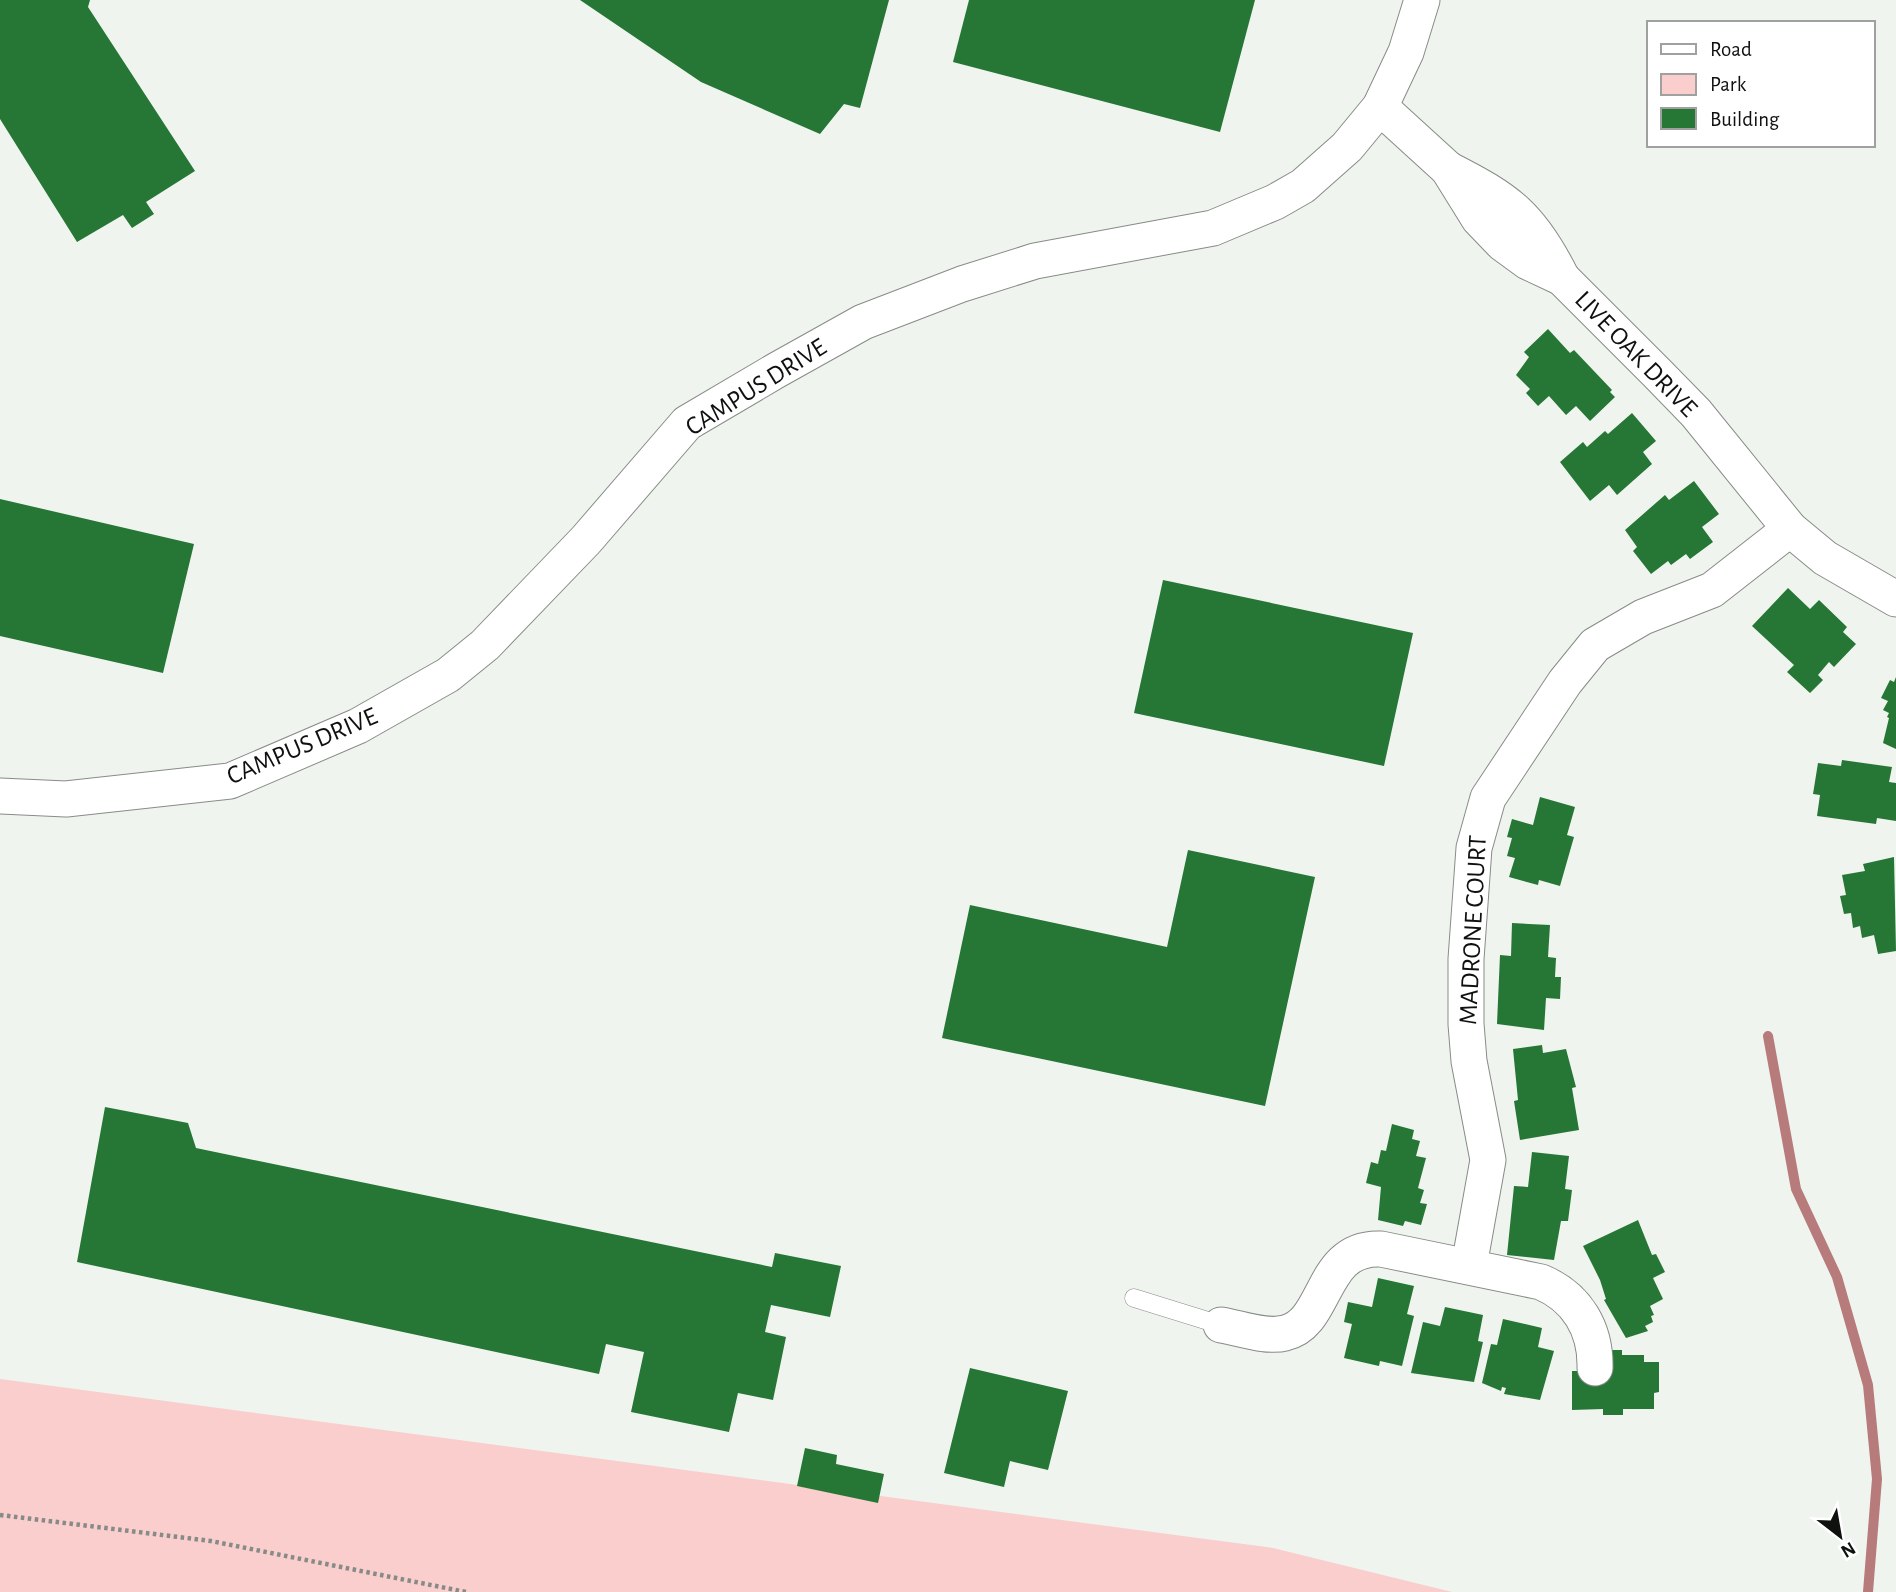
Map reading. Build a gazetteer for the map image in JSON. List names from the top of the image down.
{
  "streets": {
    "street": ["LIVE OAK DRIVE", "CAMPUS DRIVE", "MADRONE COURT"]
  },
  "crossings": [
    ["LIVE OAK DRIVE", "CAMPUS DRIVE"],
    ["LIVE OAK DRIVE", "MADRONE COURT"]
  ],
  "legend": ["Road", "Park", "Building"],
  "north": "bottom right"
}
